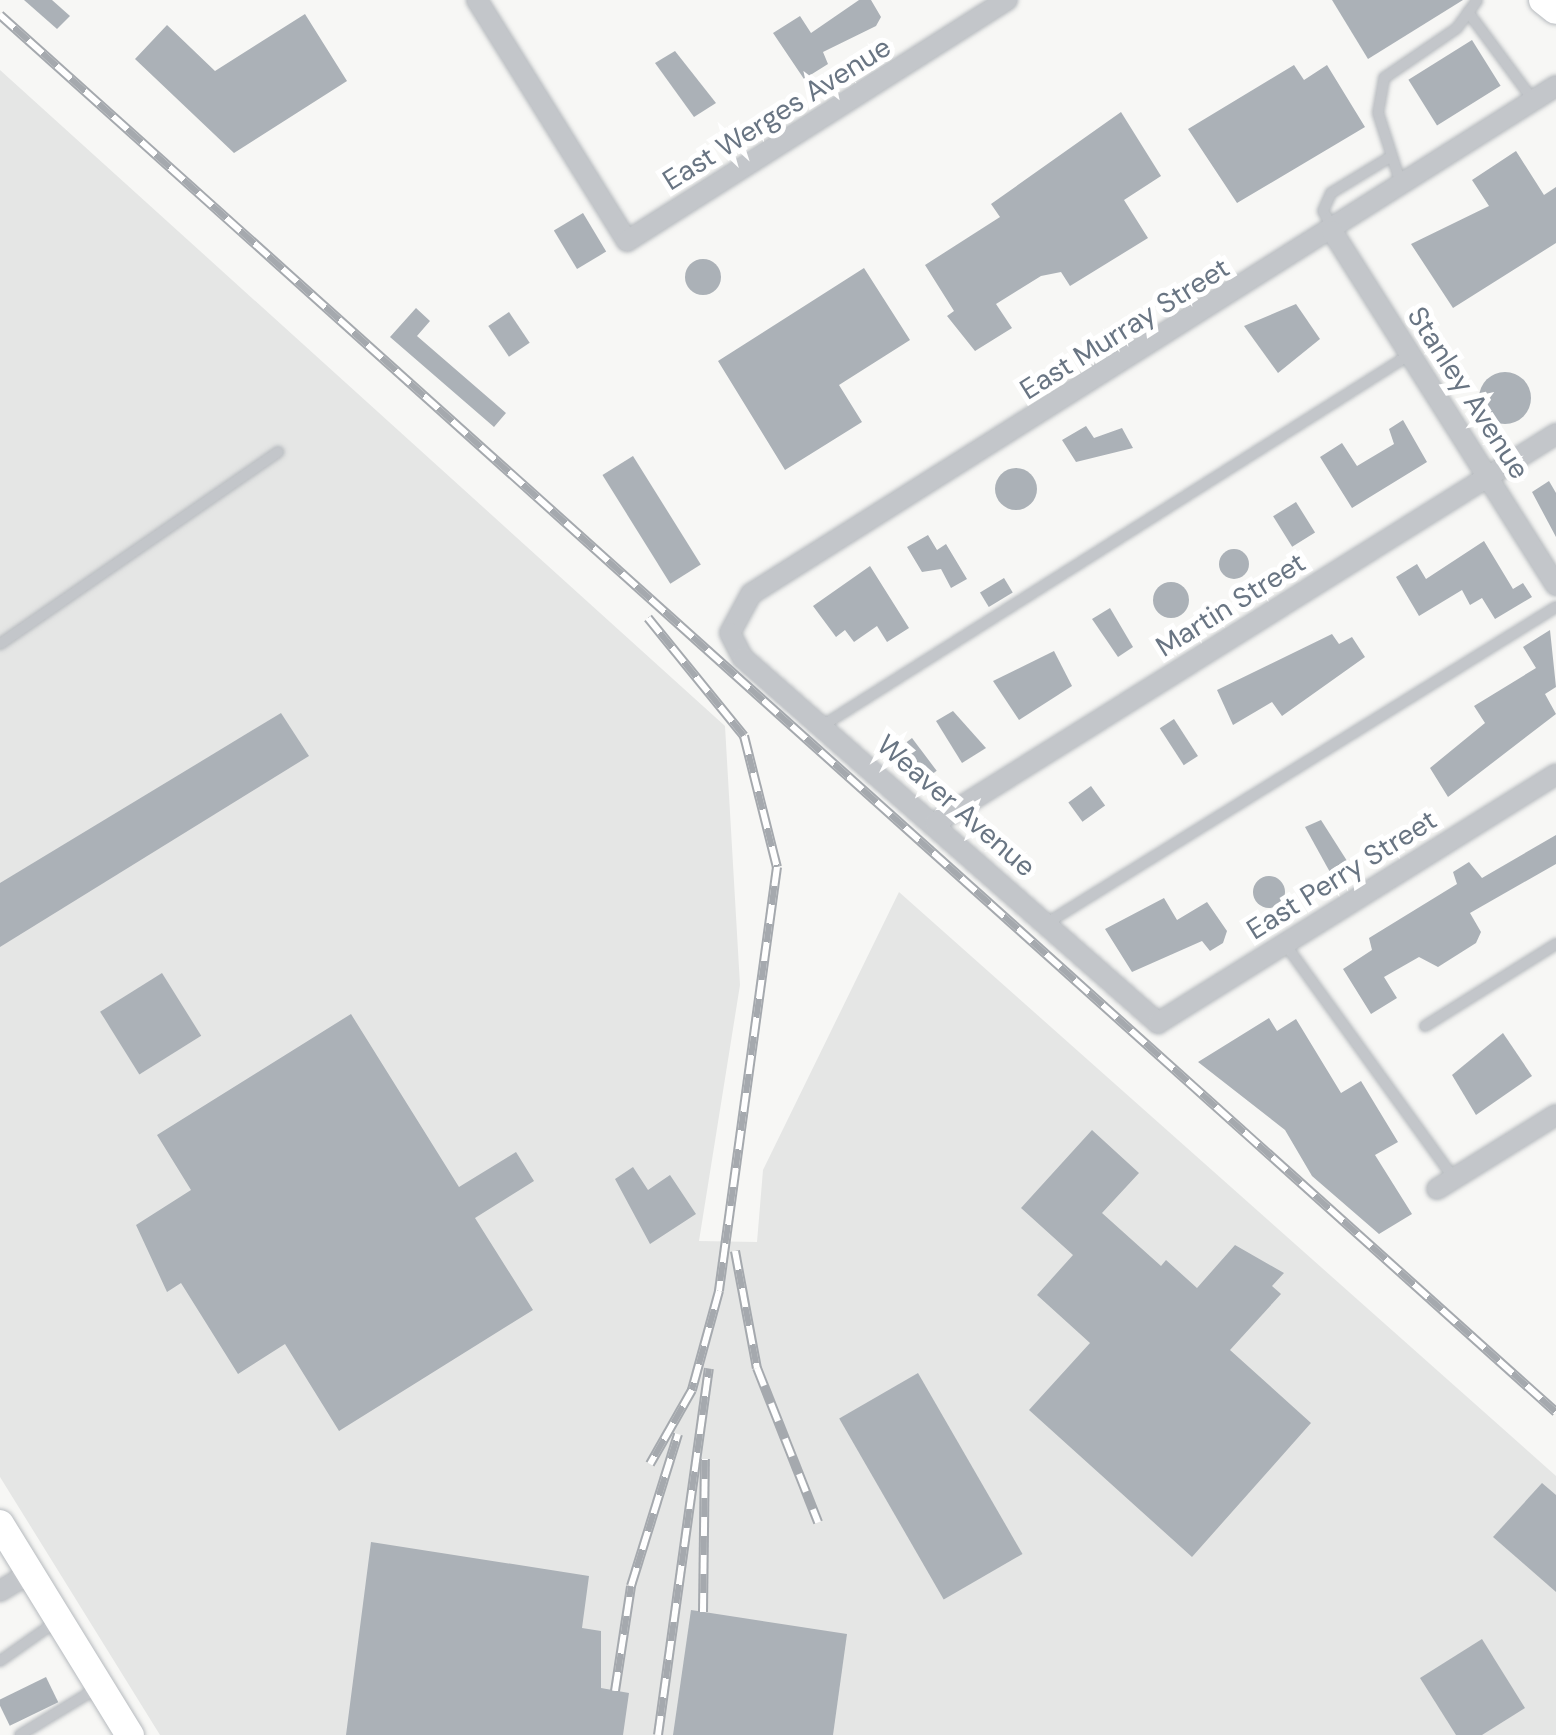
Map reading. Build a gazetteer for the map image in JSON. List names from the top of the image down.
{
  "streets": {
    "street": [
      "East Werges Avenue",
      "East Murray Street",
      "Stanley Avenue",
      "Martin Street",
      "Weaver Avenue",
      "East Perry Street"
    ]
  },
  "crossings": [
    ["East Murray Street", "Stanley Avenue"],
    ["East Murray Street", "Weaver Avenue"],
    ["Stanley Avenue", "Martin Street"],
    ["Martin Street", "Weaver Avenue"],
    ["Weaver Avenue", "East Perry Street"]
  ]
}
